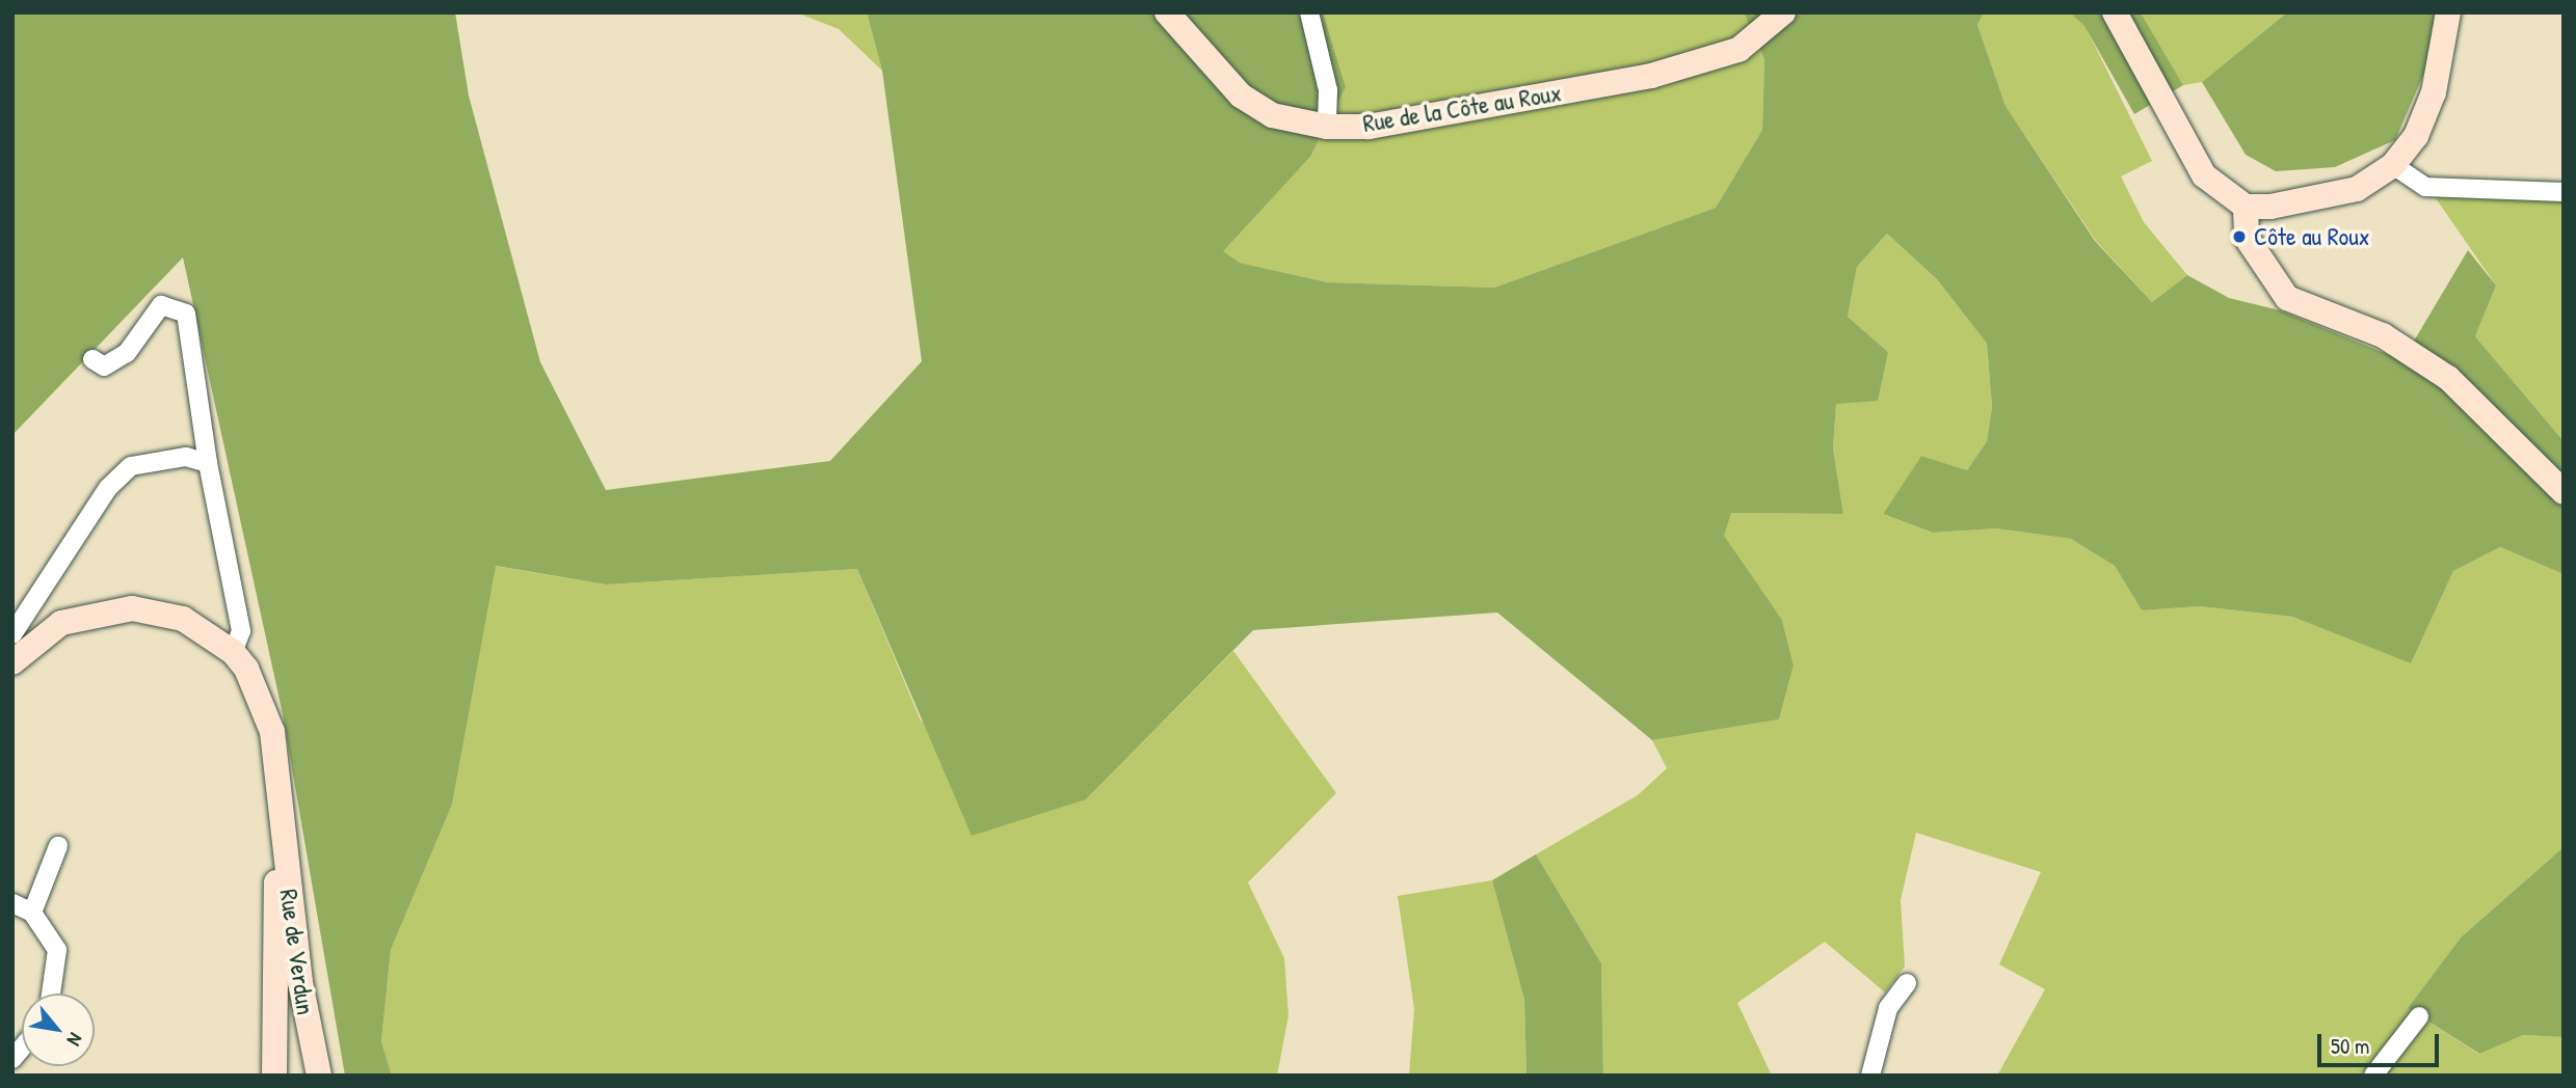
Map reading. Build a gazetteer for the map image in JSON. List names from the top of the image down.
{
  "streets": {
    "main road": ["Rue de la Côte au Roux", "Rue de Verdun"]
  },
  "places": ["Côte au Roux"],
  "scale_bar": "50 m",
  "north": "bottom right"
}
